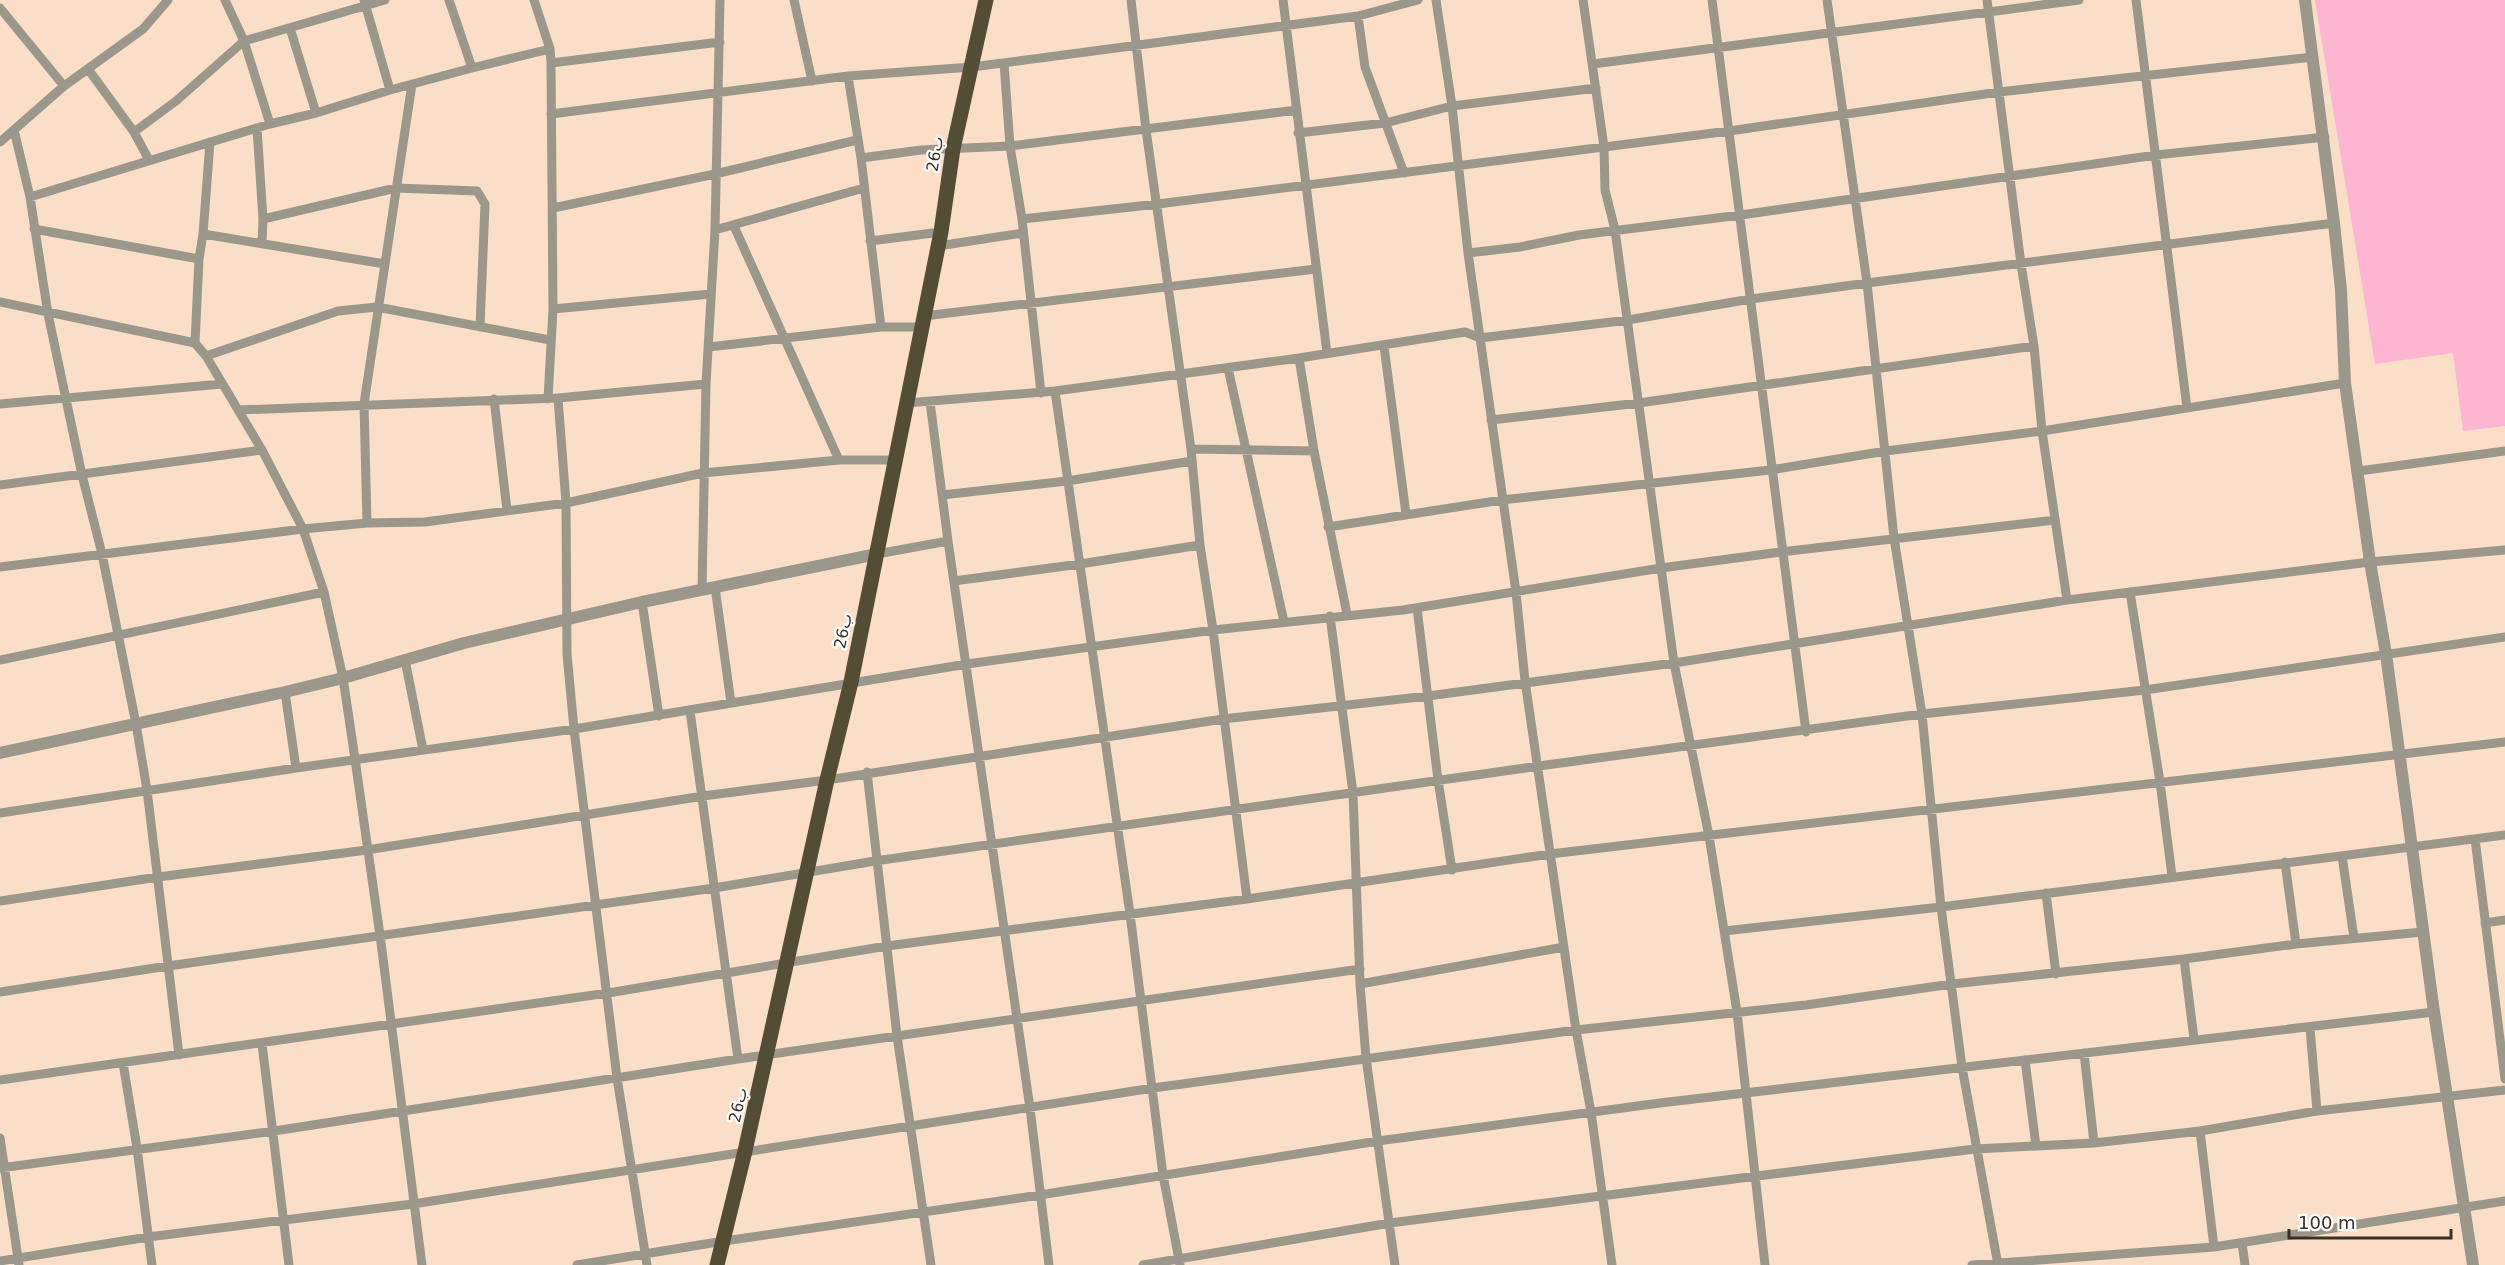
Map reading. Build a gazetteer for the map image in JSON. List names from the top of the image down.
{
  "streets": {
    "highway": ["26ب"]
  },
  "scale_bar": "100 m"
}
